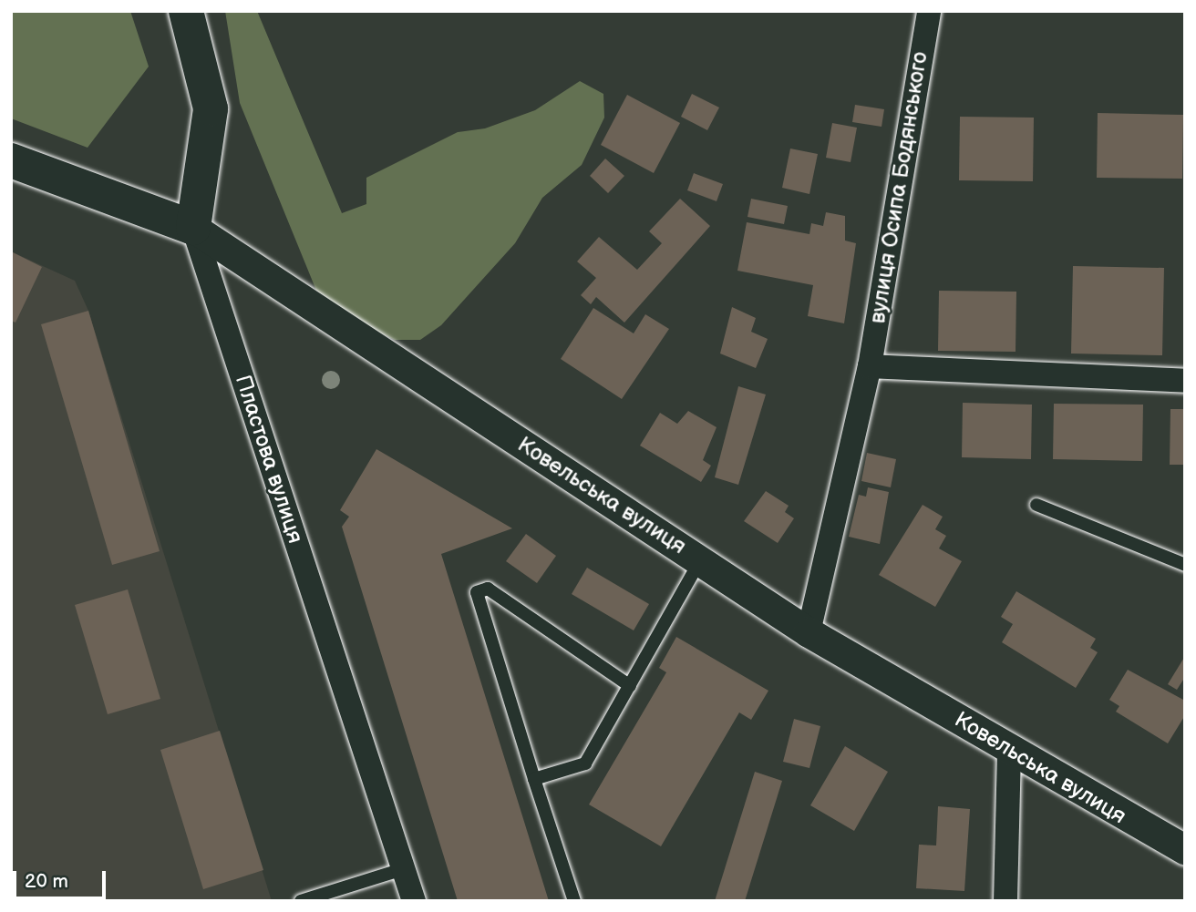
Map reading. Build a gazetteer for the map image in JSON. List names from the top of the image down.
{
  "streets": {
    "main road": ["Пластова вулиця", "Ковельська вулиця"],
    "street": ["вулиця Осипа Бодянського"]
  },
  "crossings": [
    ["вулиця Осипа Бодянського", "Ковельська вулиця"],
    ["Пластова вулиця", "Ковельська вулиця"]
  ],
  "scale_bar": "20 m"
}
